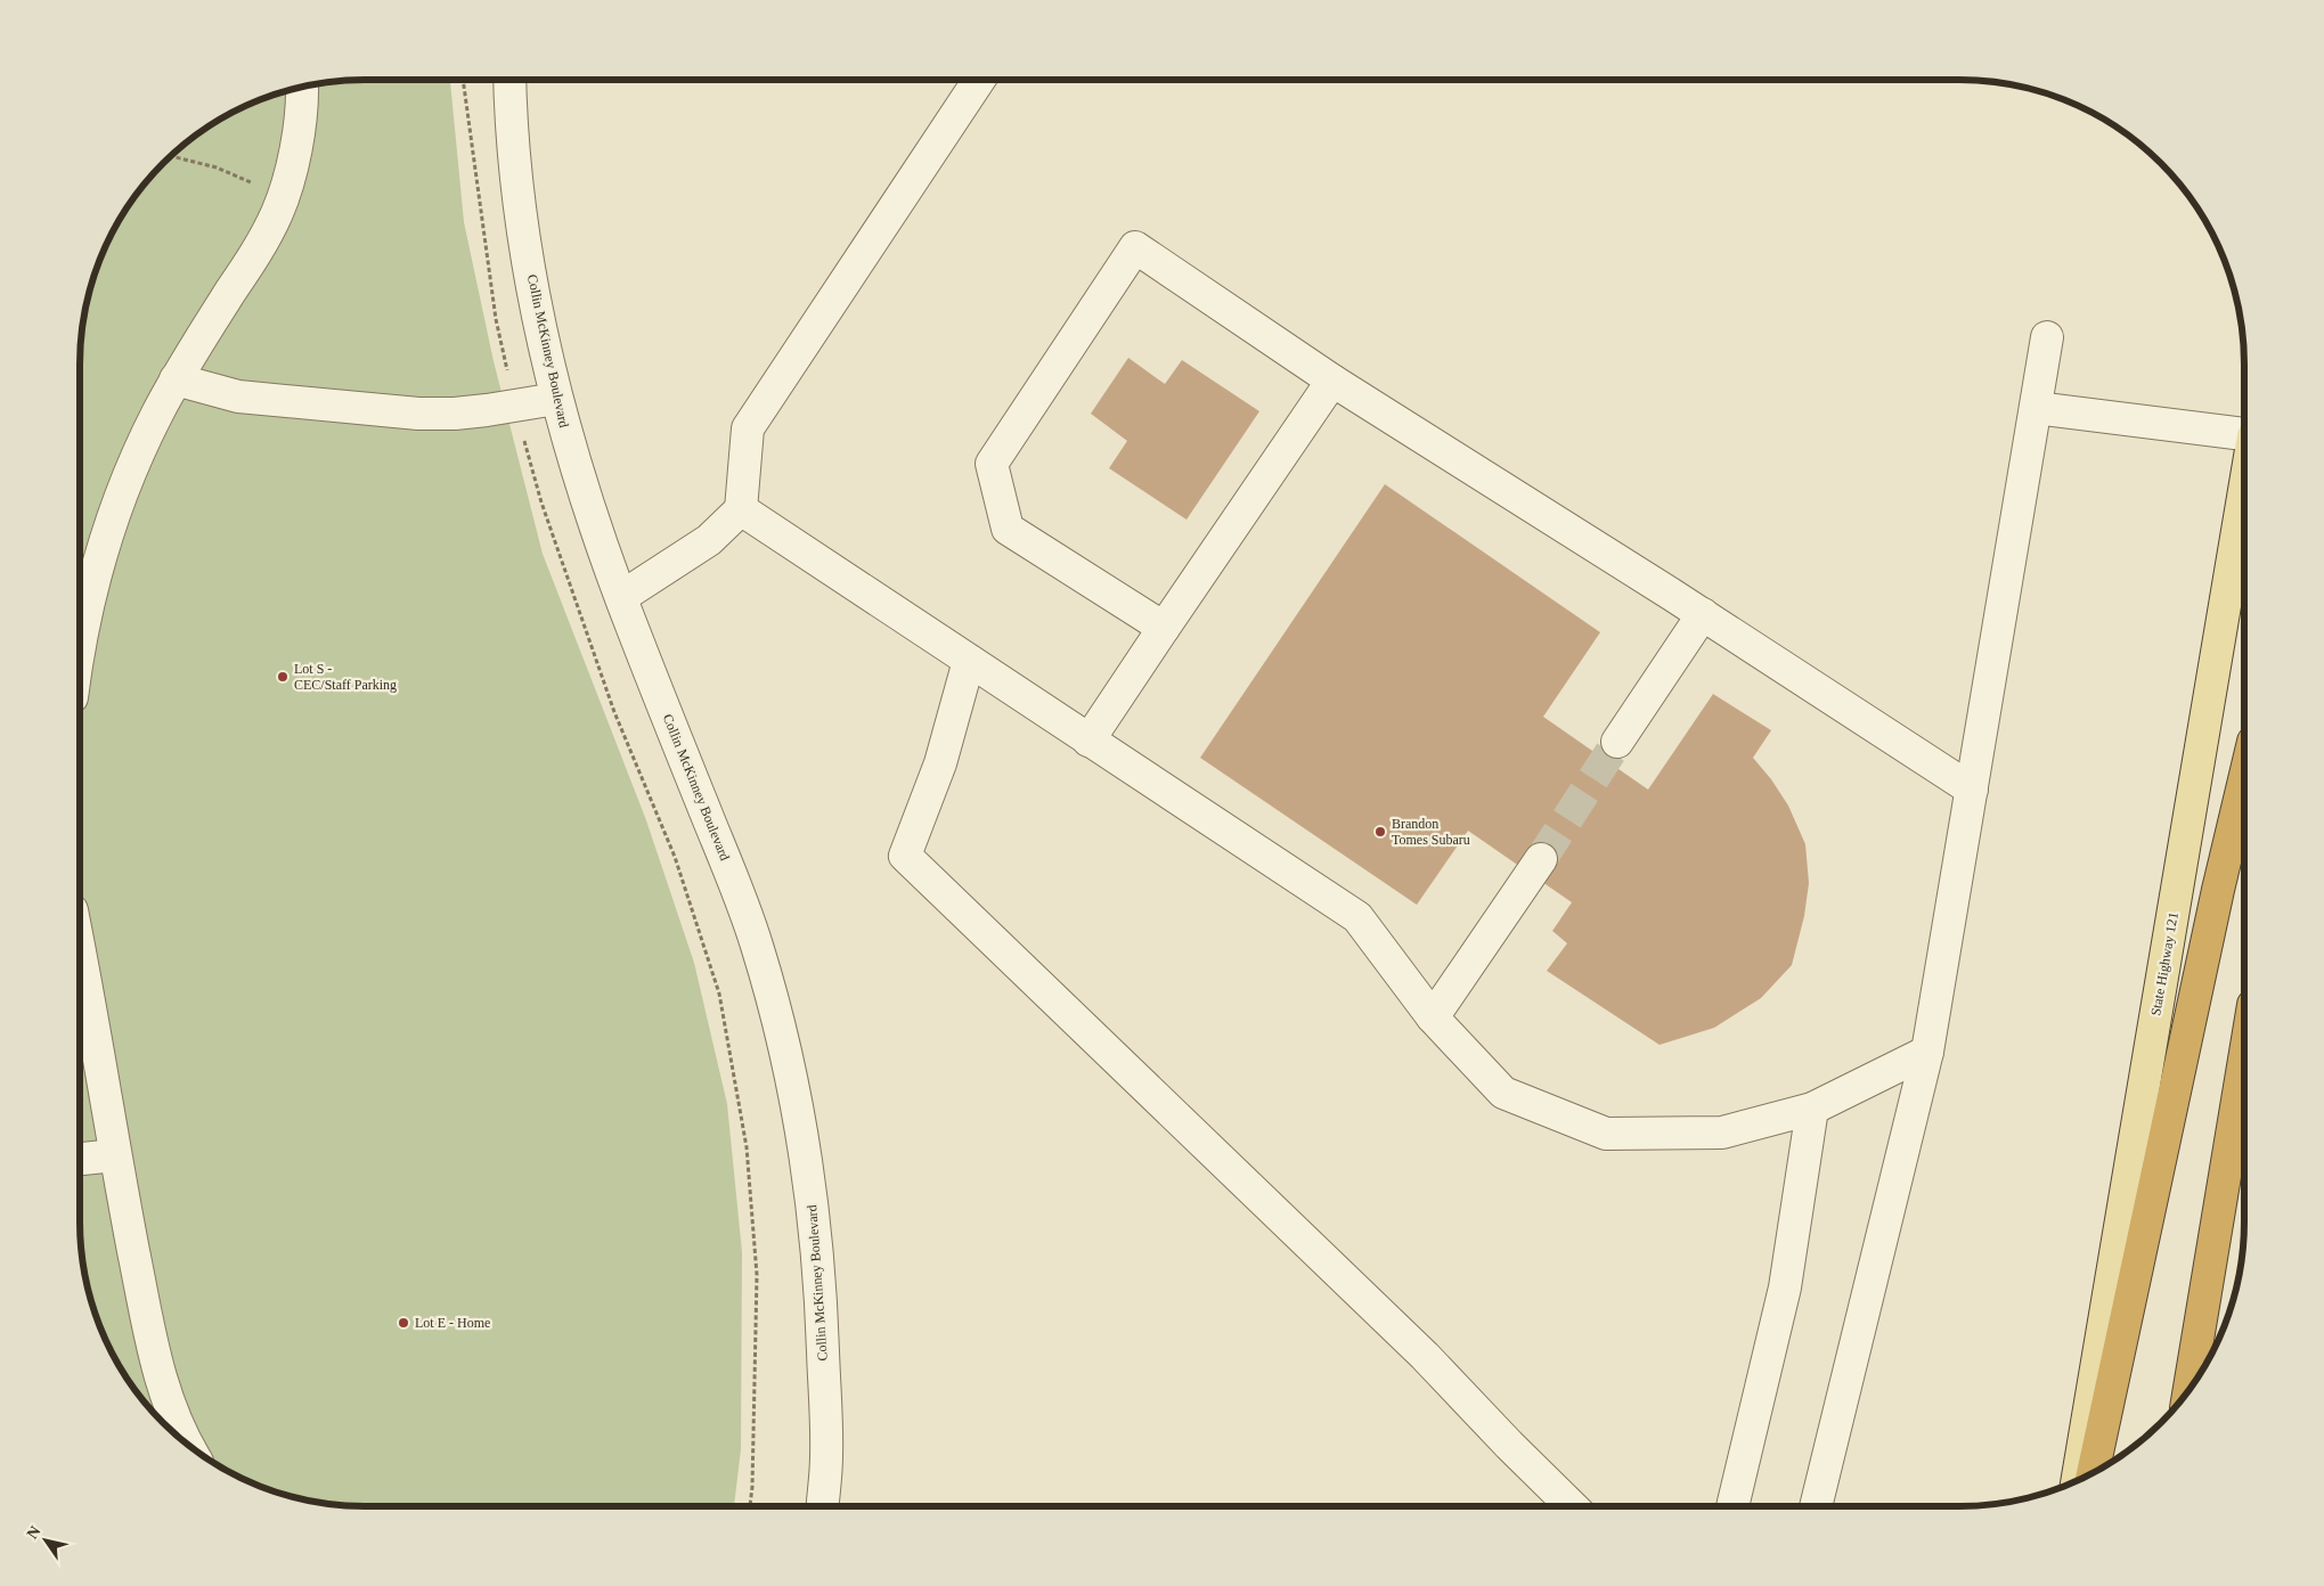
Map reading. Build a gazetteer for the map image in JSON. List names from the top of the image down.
{
  "streets": {
    "main road": ["State Highway 121"],
    "street": ["Collin McKinney Boulevard"]
  },
  "places": ["Lot S - CEC/Staff Parking", "Brandon Tomes Subaru", "Lot E - Home"],
  "north": "top left"
}
